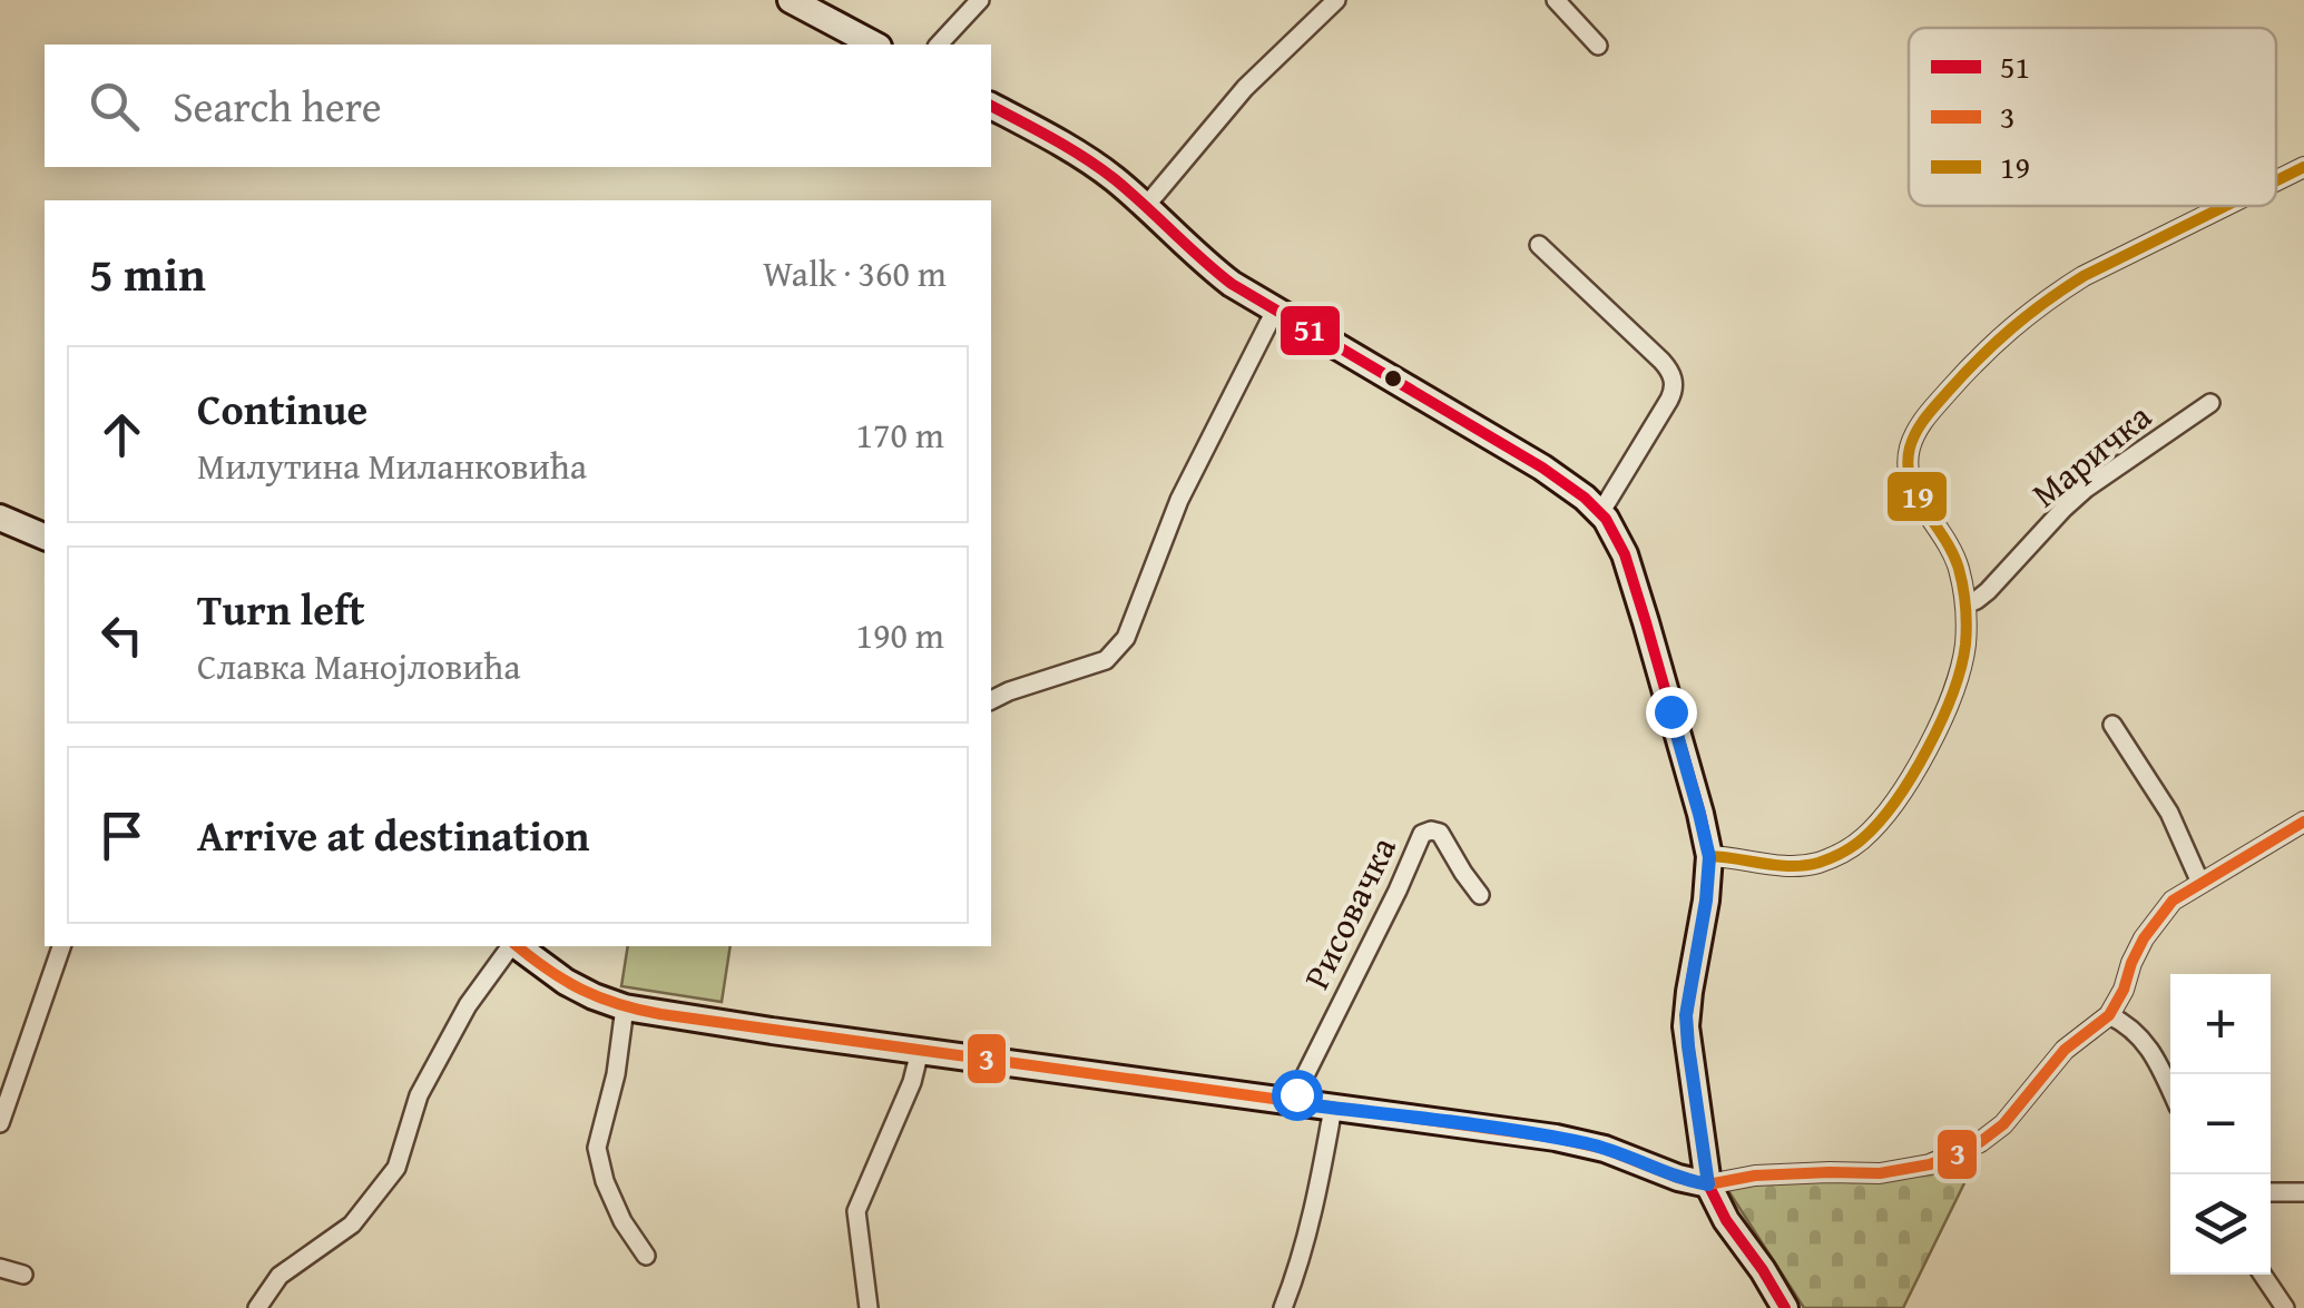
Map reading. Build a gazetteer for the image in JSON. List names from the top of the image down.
{
  "streets": {
    "street": ["Маричка", "Рисовачка"]
  },
  "lines": ["transit line 51", "transit line 19", "transit line 3"],
  "legend": ["51", "3", "19"],
  "page": {
    "search": "Search here",
    "heading": ["5 min", "Walk · 360 m"],
    "list": [
      ["Continue", "Милутина Миланковића", "170 m"],
      ["Turn left", "Славка Манојловића", "190 m"],
      "Arrive at destination"
    ],
    "map_buttons": ["+", "−"]
  }
}
